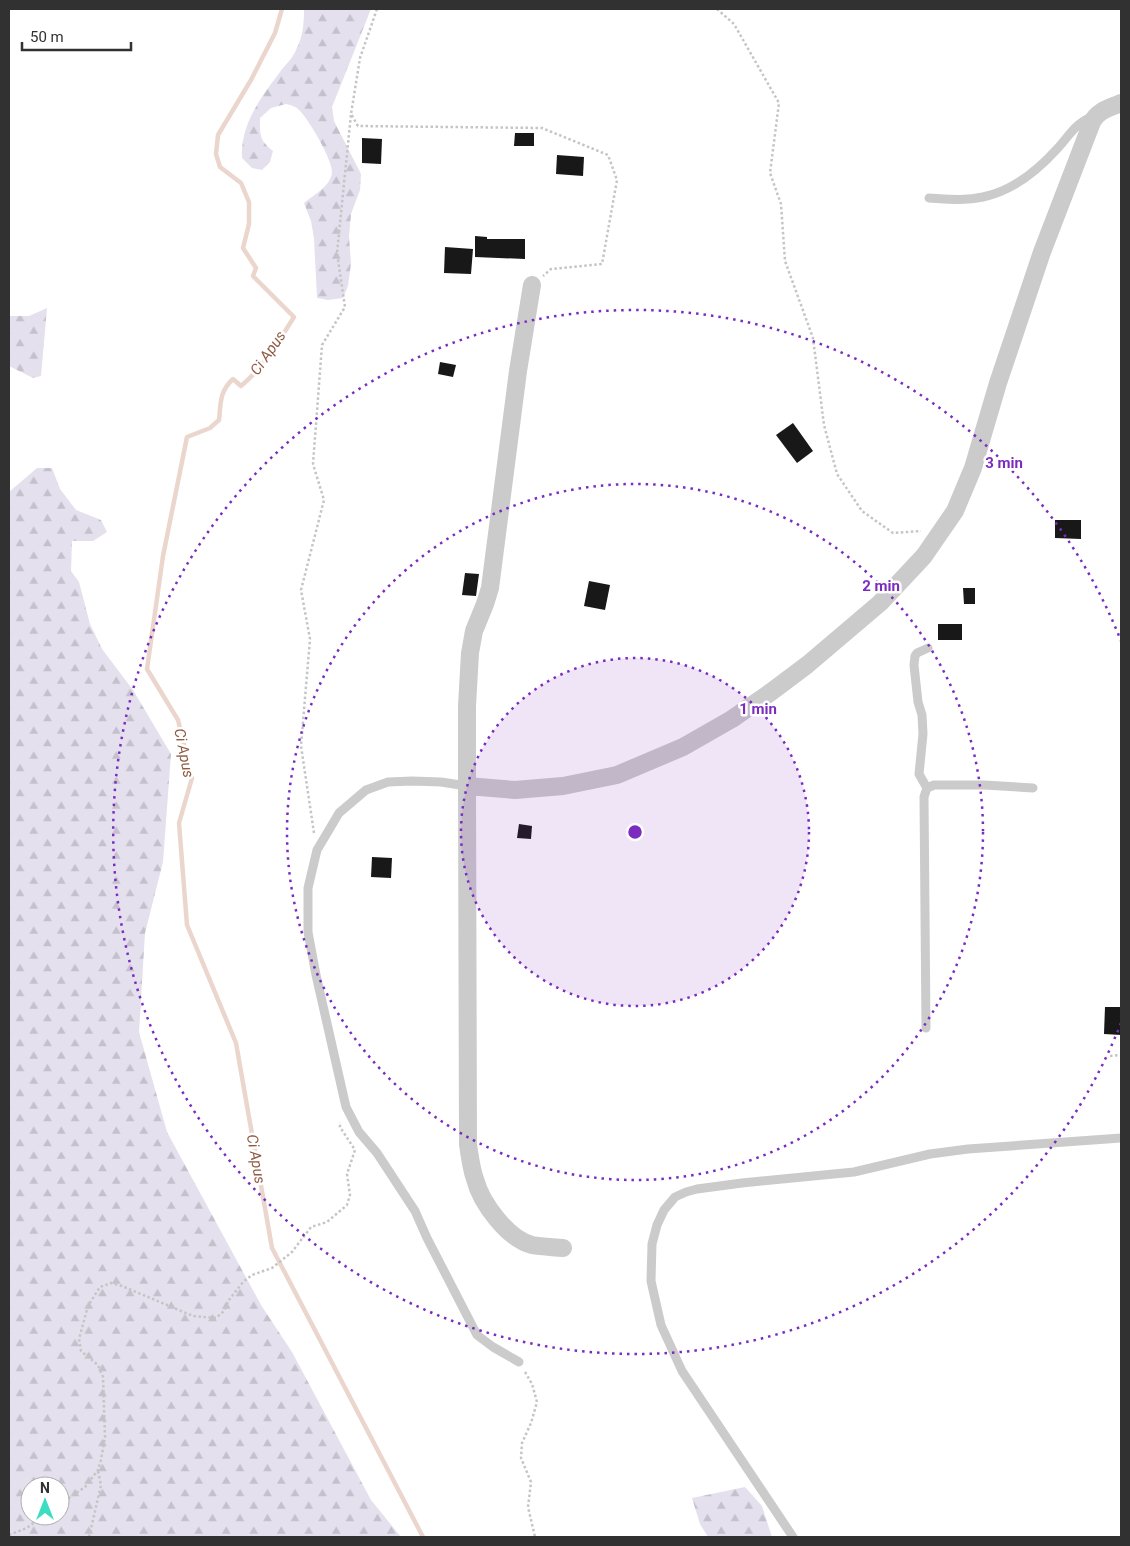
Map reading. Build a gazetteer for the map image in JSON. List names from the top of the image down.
{
  "water": ["Ci Apus"],
  "scale_bar": "50 m",
  "north": "top",
  "rings": ["3 min", "2 min", "1 min"]
}
